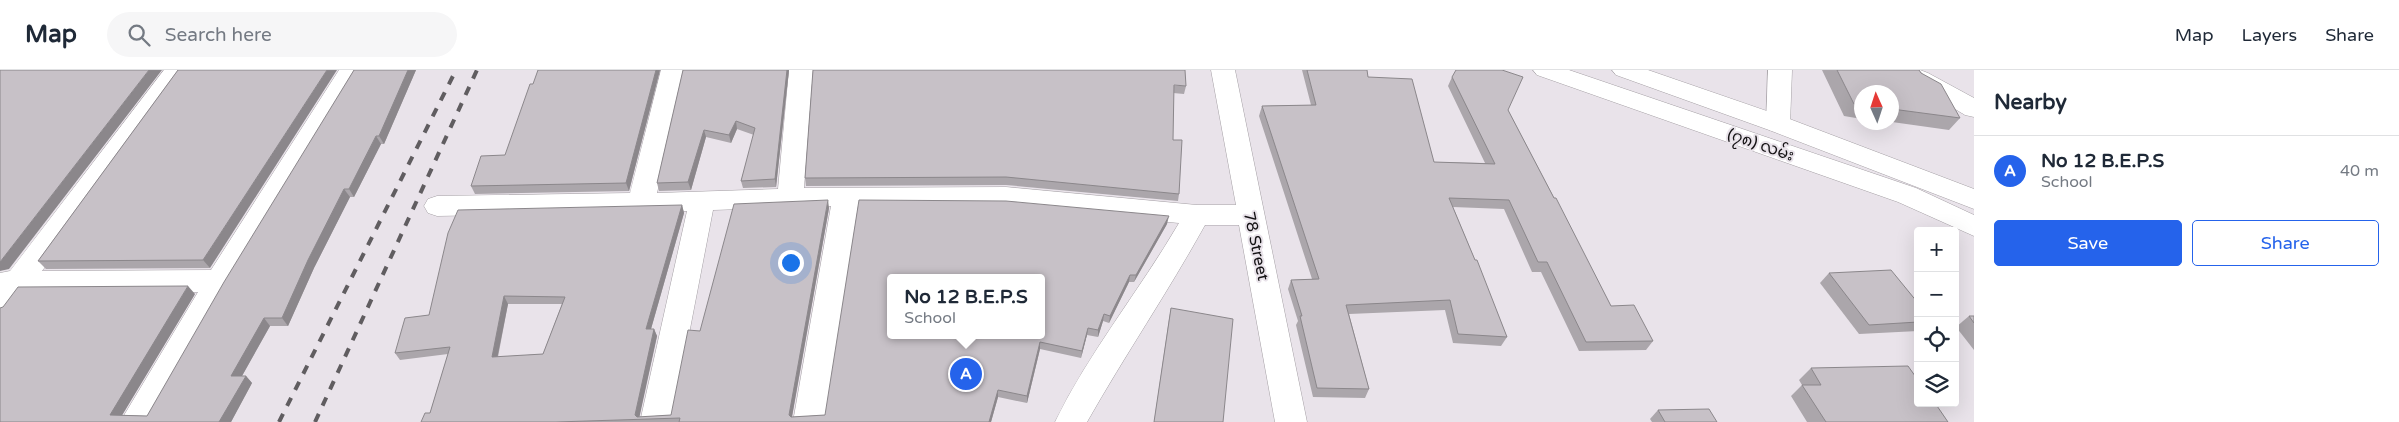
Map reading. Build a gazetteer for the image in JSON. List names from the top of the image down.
{
  "streets": {
    "street": ["(၇၈) လမ်း", "78 Street"]
  },
  "north": "top",
  "page": {
    "header": "Map",
    "search": "Search here",
    "nav": ["Map", "Layers", "Share"],
    "heading": "Nearby",
    "list": [
      {
        "mark": "A",
        "name": "No 12 B.E.P.S",
        "note": "School",
        "value": "40 m"
      }
    ],
    "buttons": ["Save", "Share"],
    "map_buttons": ["+", "−"],
    "popup": ["No 12 B.E.P.S", "School"],
    "pins": "A"
  }
}
